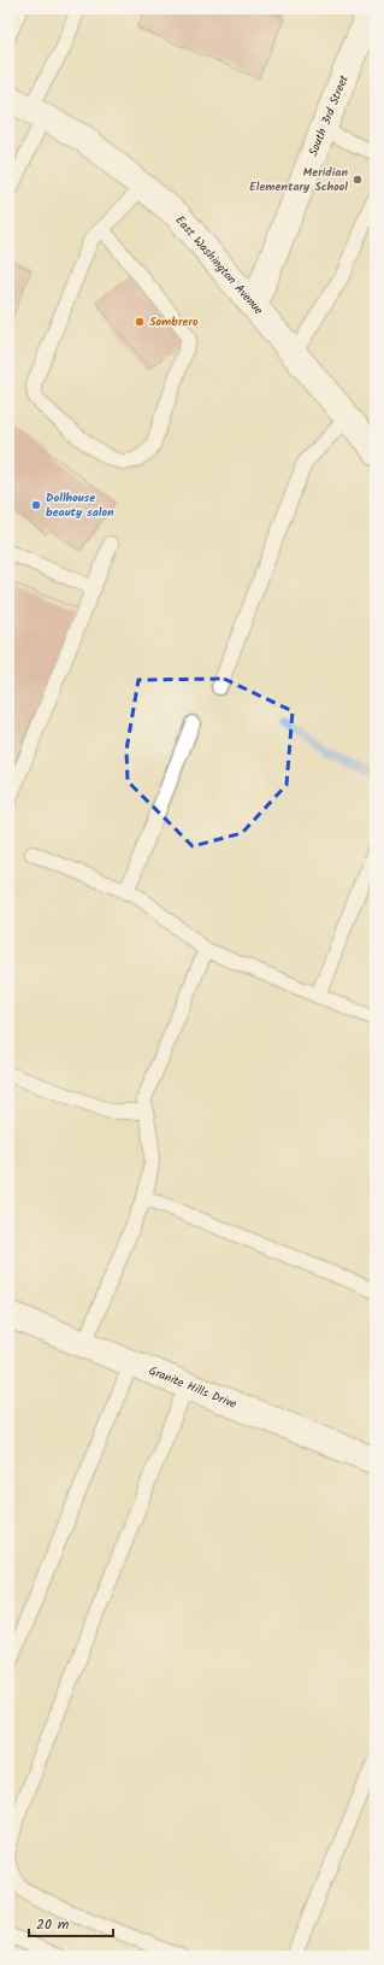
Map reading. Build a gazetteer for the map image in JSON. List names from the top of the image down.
{
  "streets": {
    "street": ["South 3rd Street", "East Washington Avenue", "Granite Hills Drive"]
  },
  "crossings": [
    ["South 3rd Street", "East Washington Avenue"]
  ],
  "places": ["Meridian Elementary School", "Sombrero", "Dollhouse beauty salon"],
  "scale_bar": "20 m"
}
